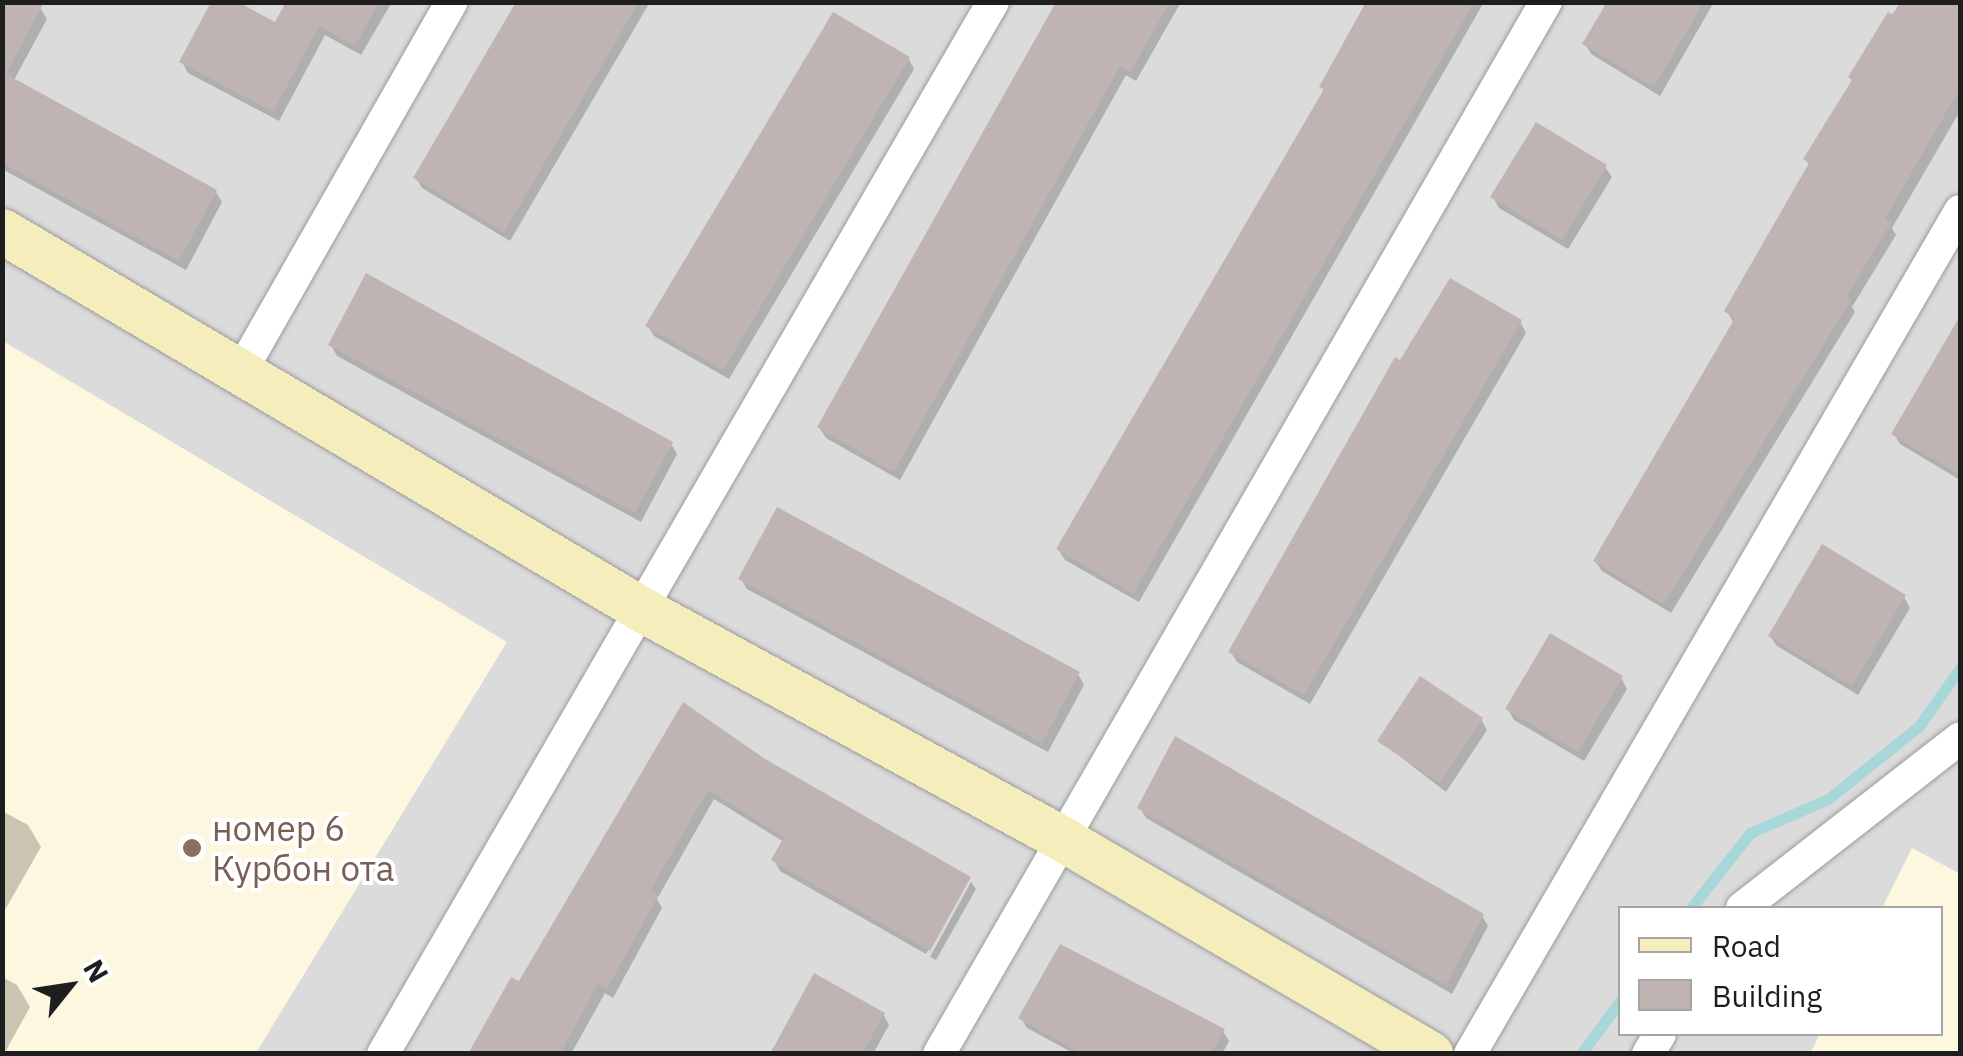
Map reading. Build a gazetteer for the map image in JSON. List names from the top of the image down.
{
  "places": ["номер 6 Курбон ота"],
  "legend": ["Road", "Building"],
  "north": "top right"
}
